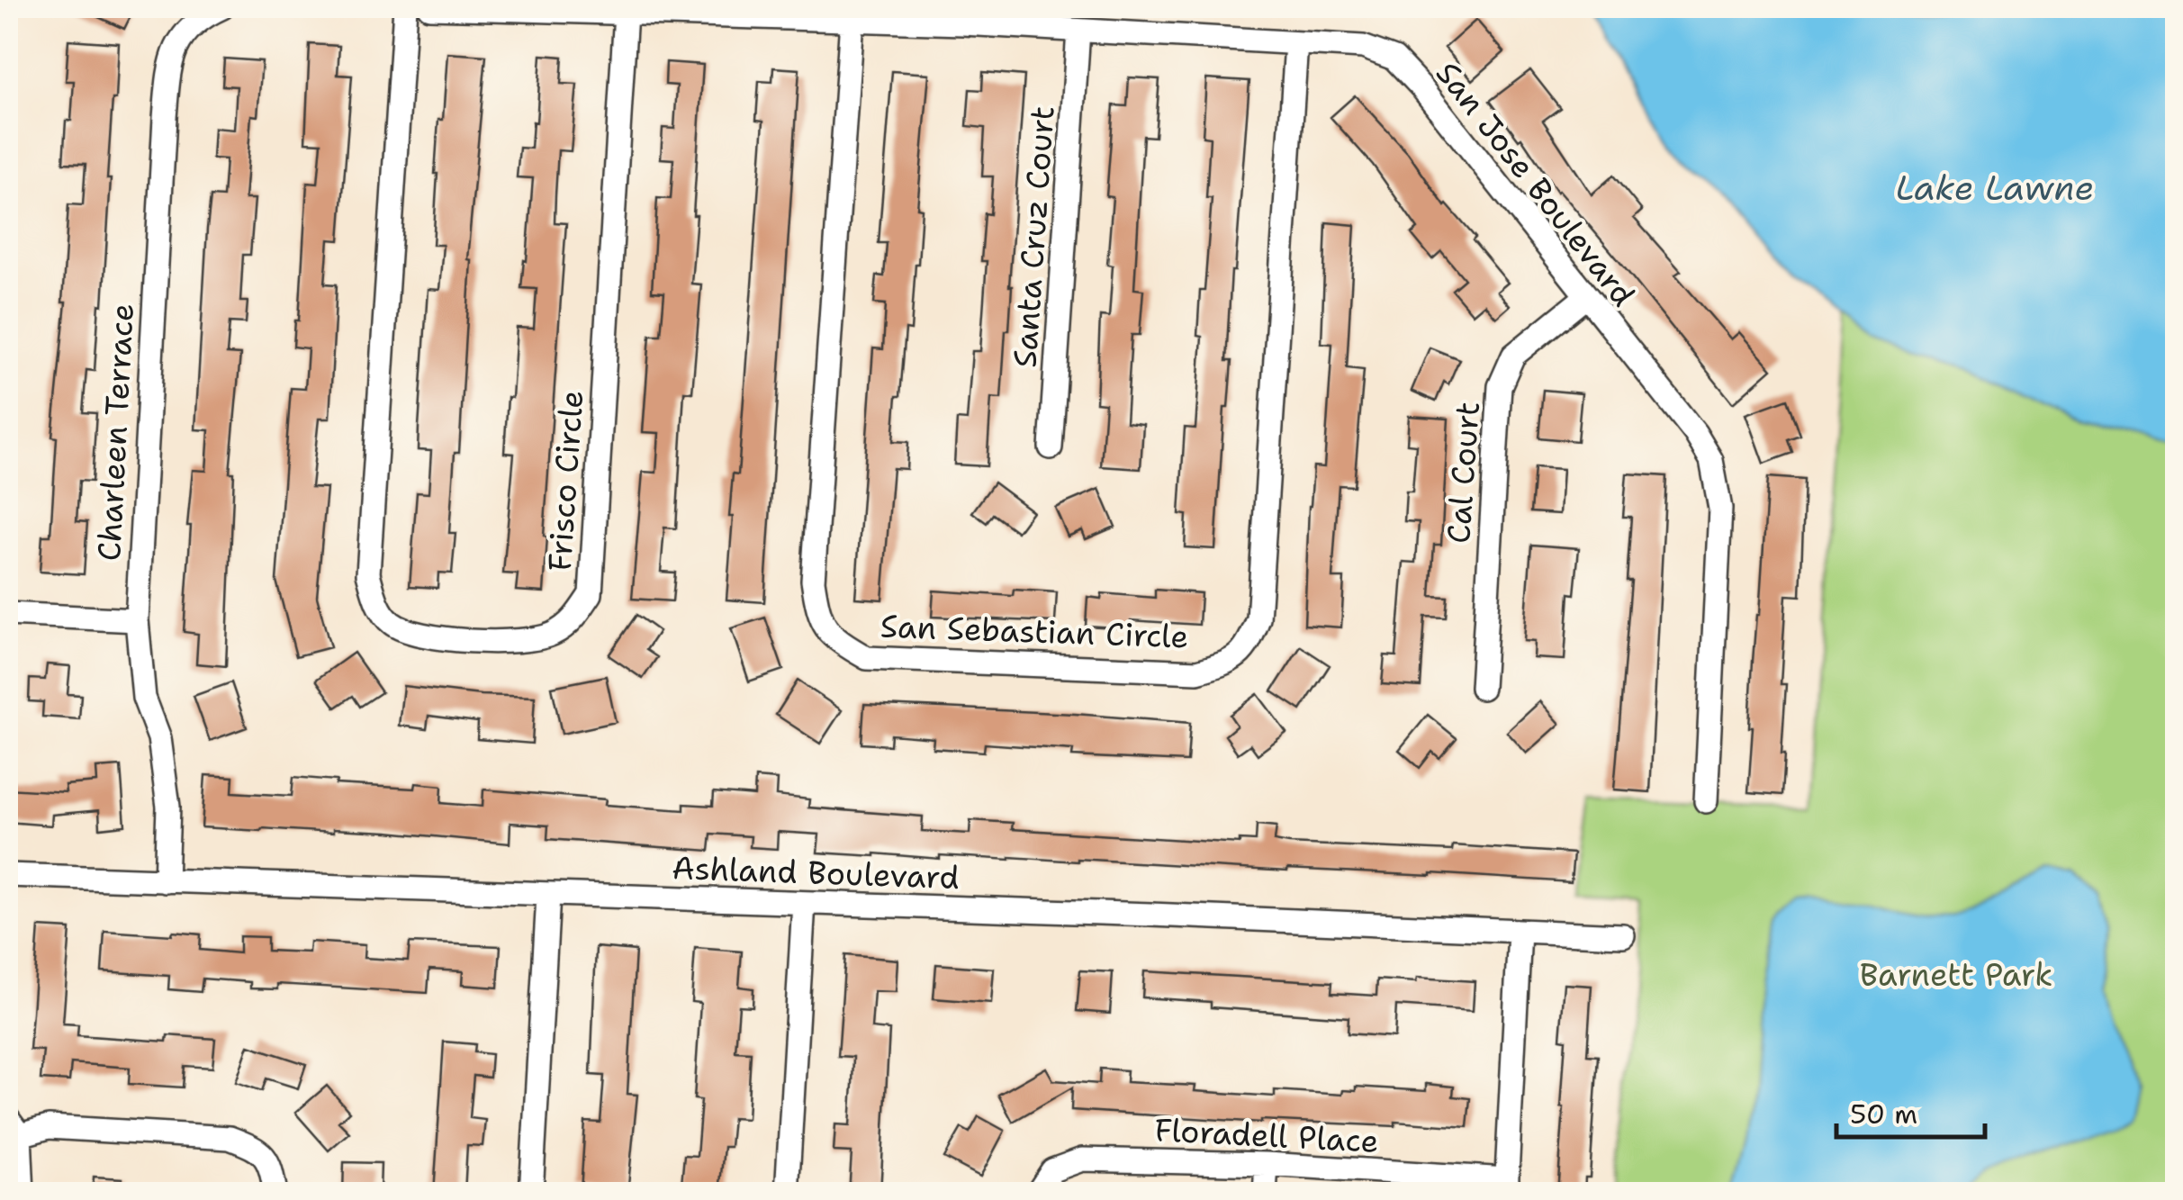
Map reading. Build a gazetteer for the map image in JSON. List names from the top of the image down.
{
  "streets": {
    "street": [
      "San Jose Boulevard",
      "Santa Cruz Court",
      "Charleen Terrace",
      "Cal Court",
      "Frisco Circle",
      "San Sebastian Circle",
      "Ashland Boulevard",
      "Floradell Place"
    ]
  },
  "crossings": [
    ["San Jose Boulevard", "Santa Cruz Court"],
    ["San Jose Boulevard", "Cal Court"],
    ["San Jose Boulevard", "Frisco Circle"],
    ["San Jose Boulevard", "San Sebastian Circle"],
    ["Charleen Terrace", "Ashland Boulevard"]
  ],
  "water": ["Lake Lawne"],
  "parks": ["Barnett Park"],
  "scale_bar": "50 m"
}
